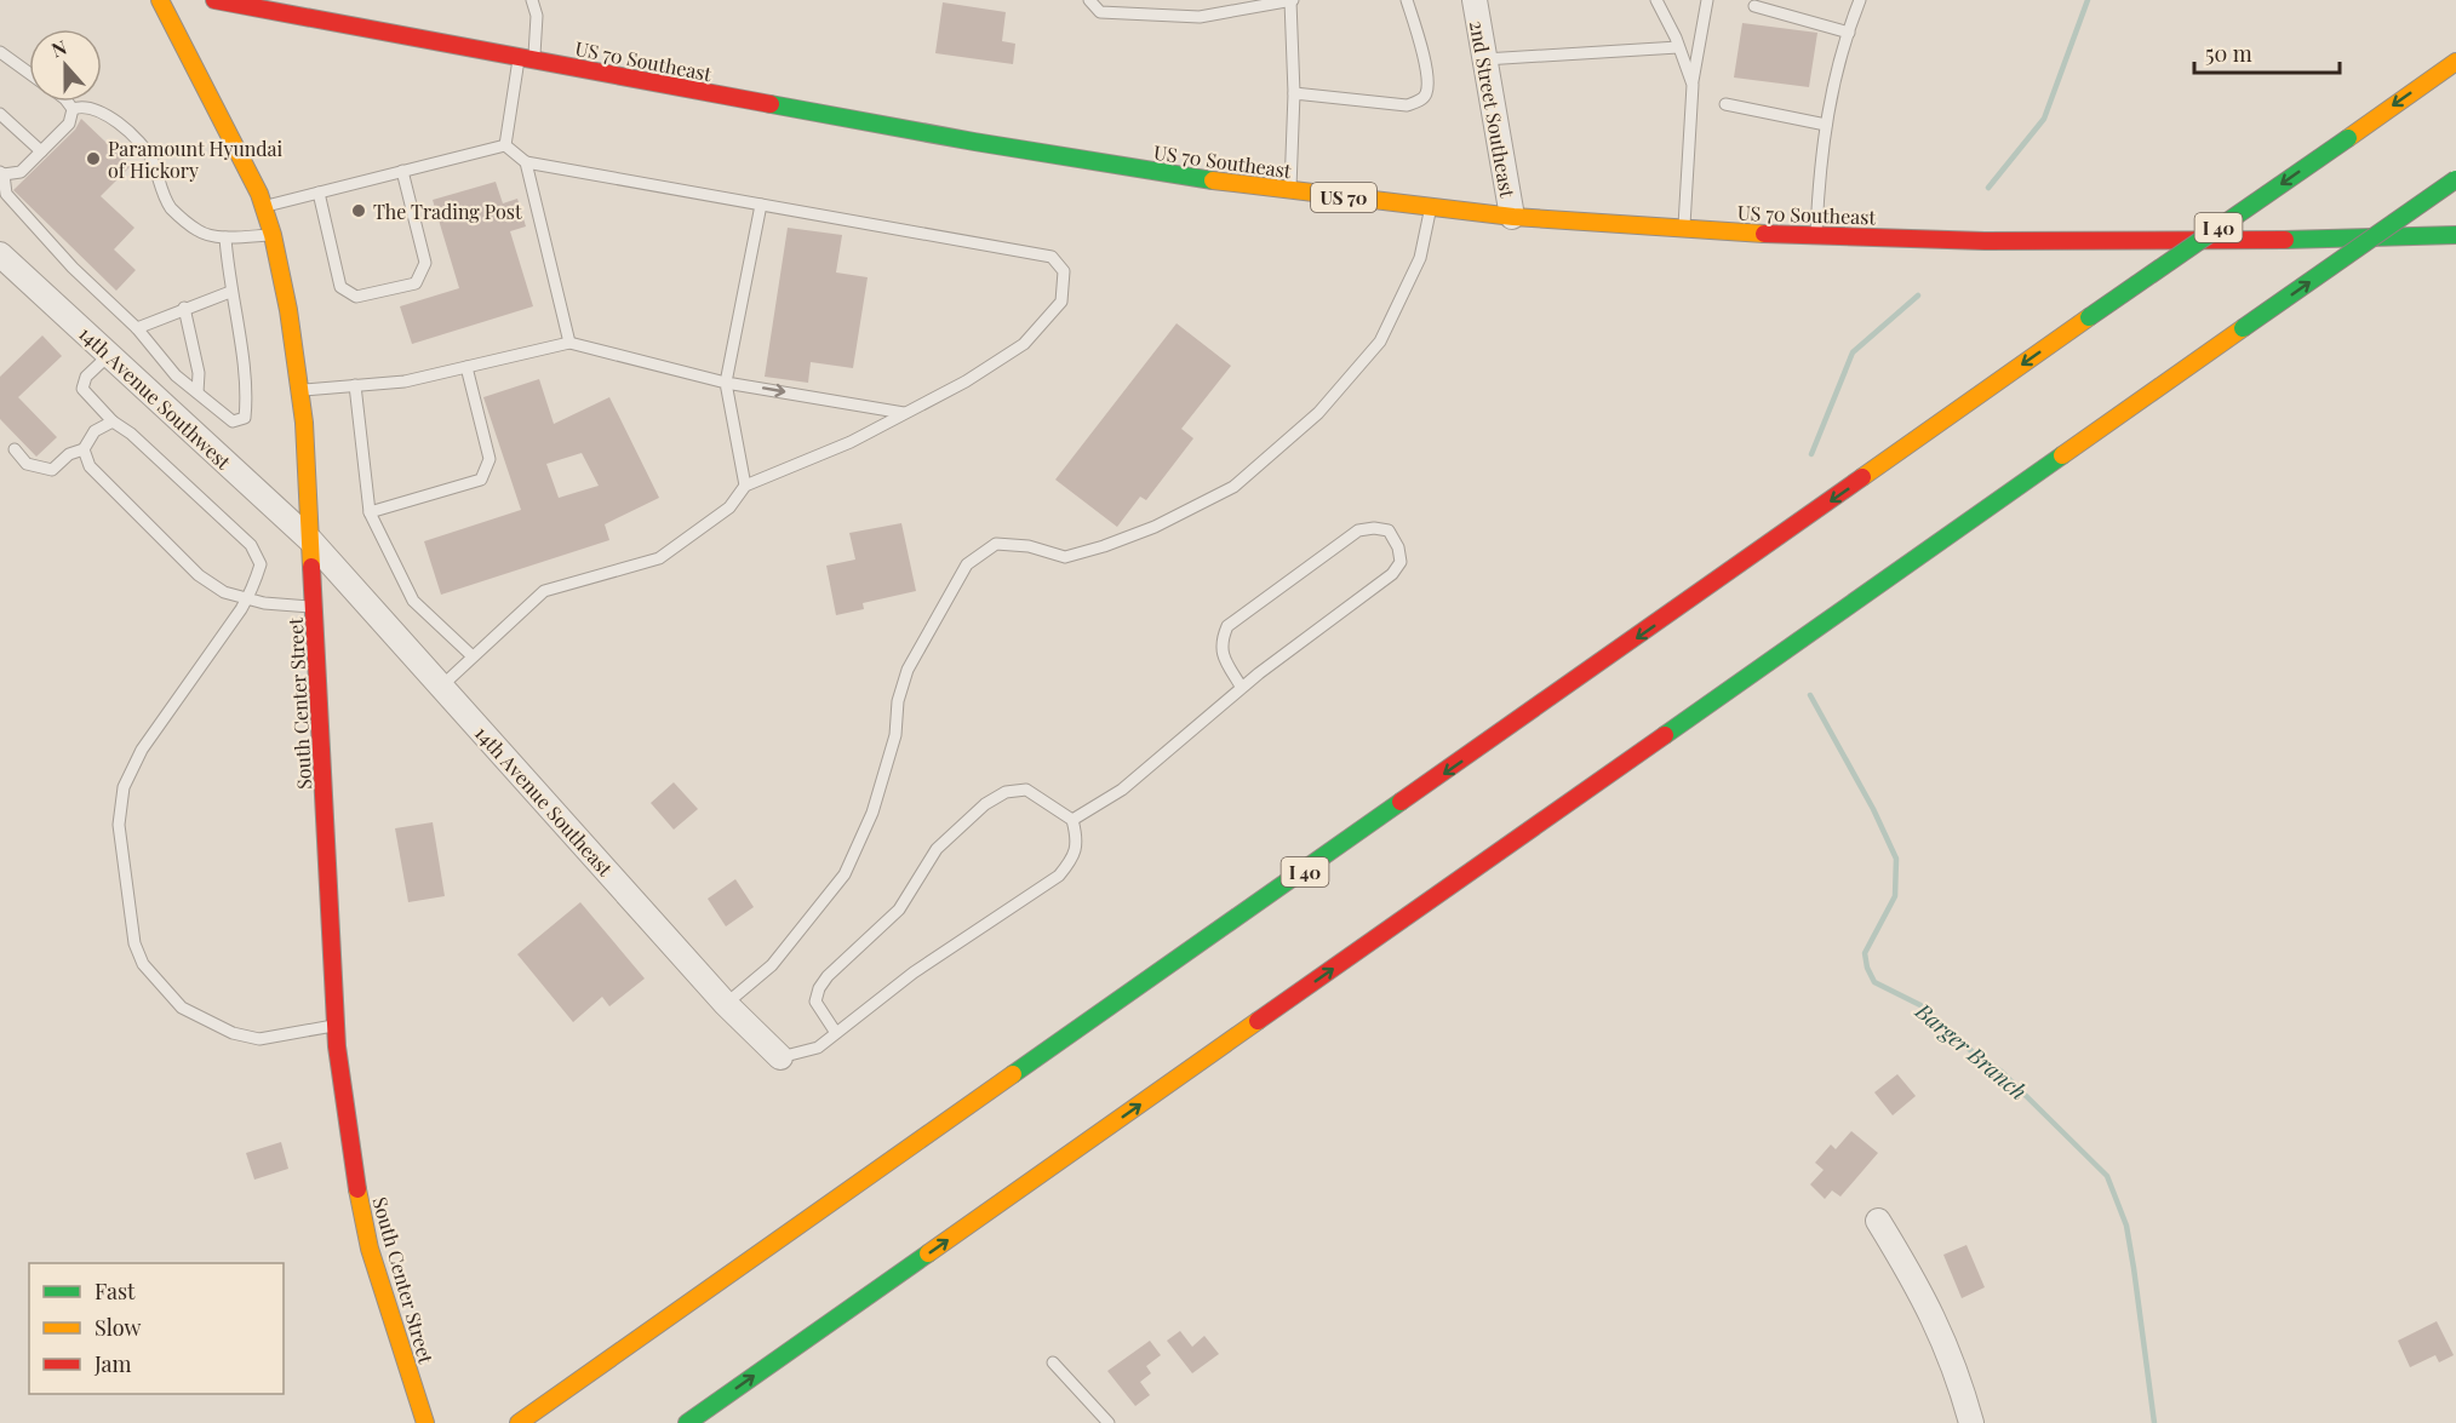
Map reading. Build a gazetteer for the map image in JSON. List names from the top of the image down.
{
  "streets": {
    "main road": [
      "US 70 Southeast",
      "US 70",
      "I 40",
      "South Center Street"
    ],
    "street": ["2nd Street Southeast", "14th Avenue Southwest", "14th Avenue Southeast"]
  },
  "crossings": [
    ["US 70 Southeast", "2nd Street Southeast"],
    ["14th Avenue Southwest", "South Center Street"],
    ["14th Avenue Southwest", "14th Avenue Southeast"],
    ["South Center Street", "14th Avenue Southeast"]
  ],
  "water": ["Barger Branch"],
  "places": ["Paramount Hyundai of Hickory", "The Trading Post"],
  "legend": ["Fast", "Slow", "Jam"],
  "scale_bar": "50 m",
  "north": "top"
}
